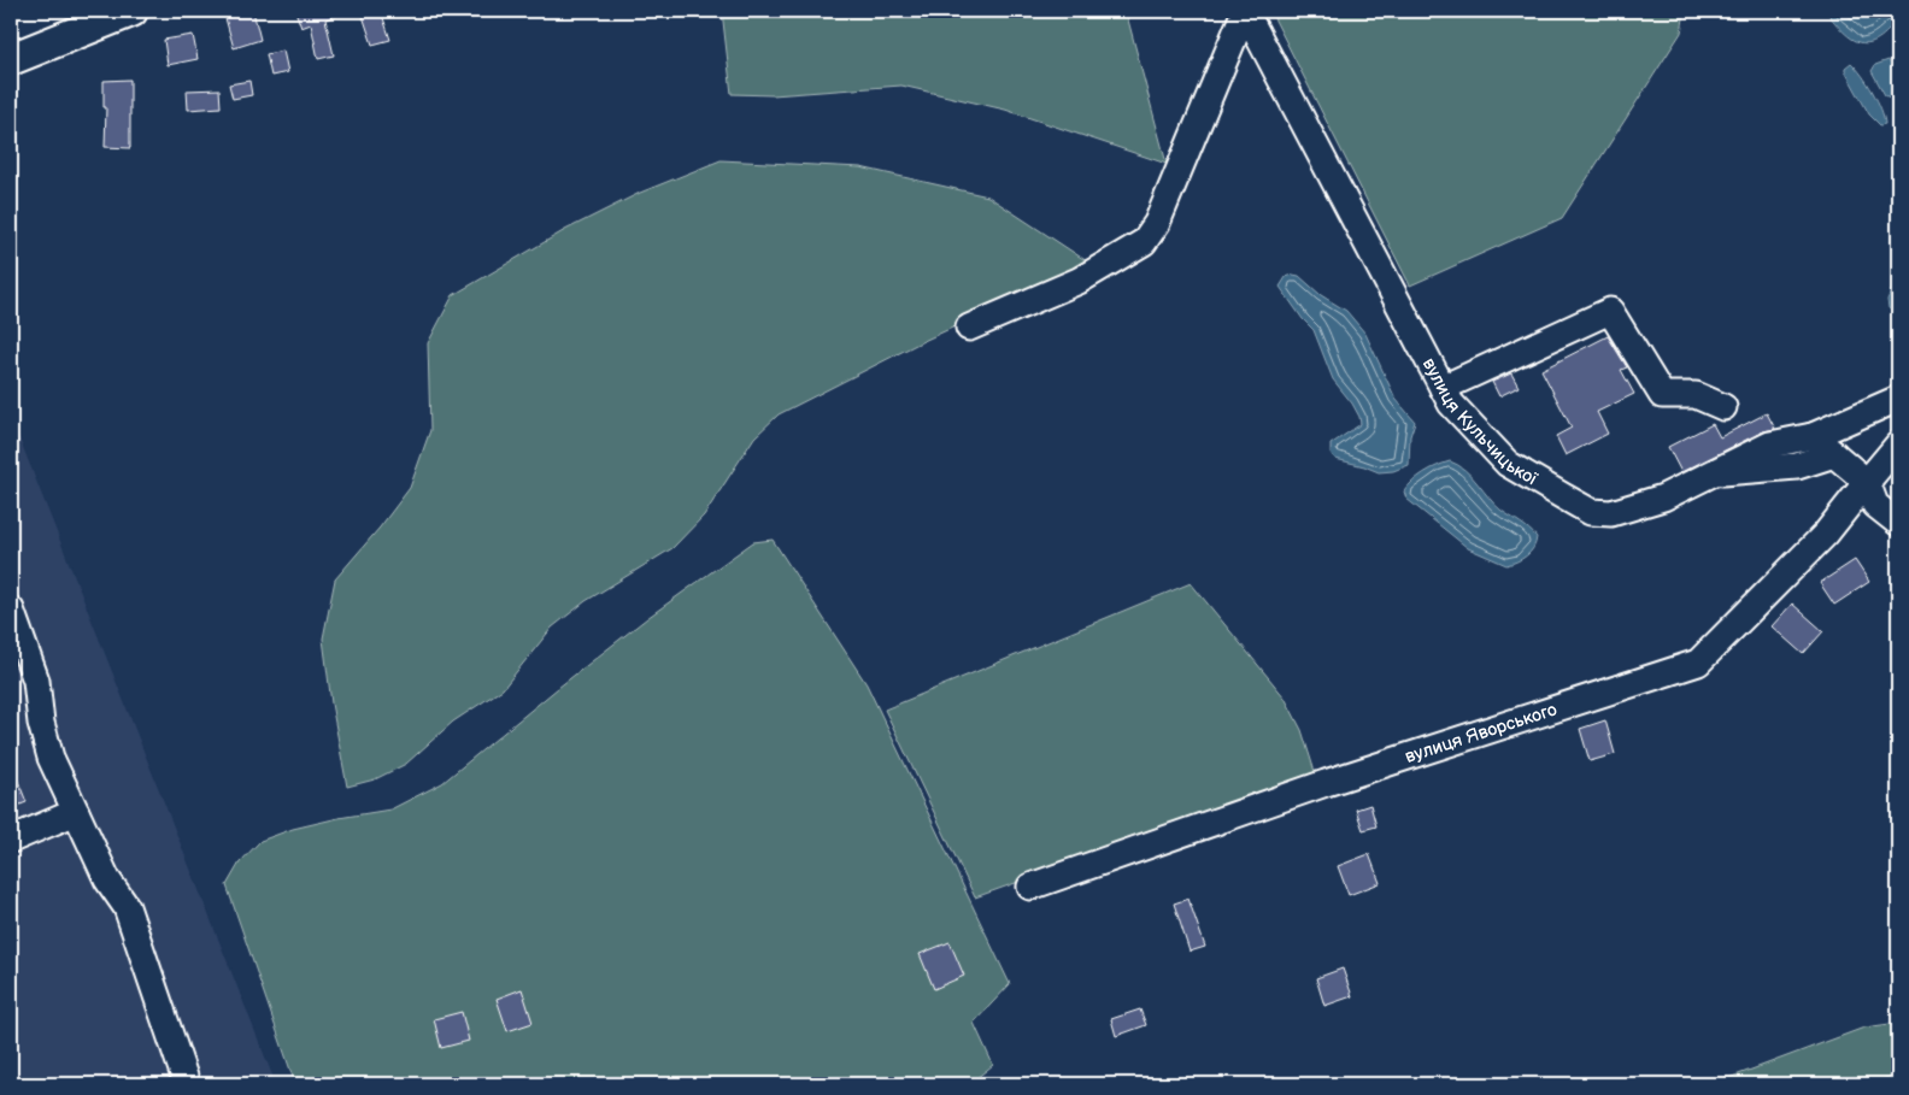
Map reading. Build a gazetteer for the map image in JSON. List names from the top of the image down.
{
  "streets": {
    "street": ["вулиця Кульчицької", "вулиця Яворського"]
  }
}
